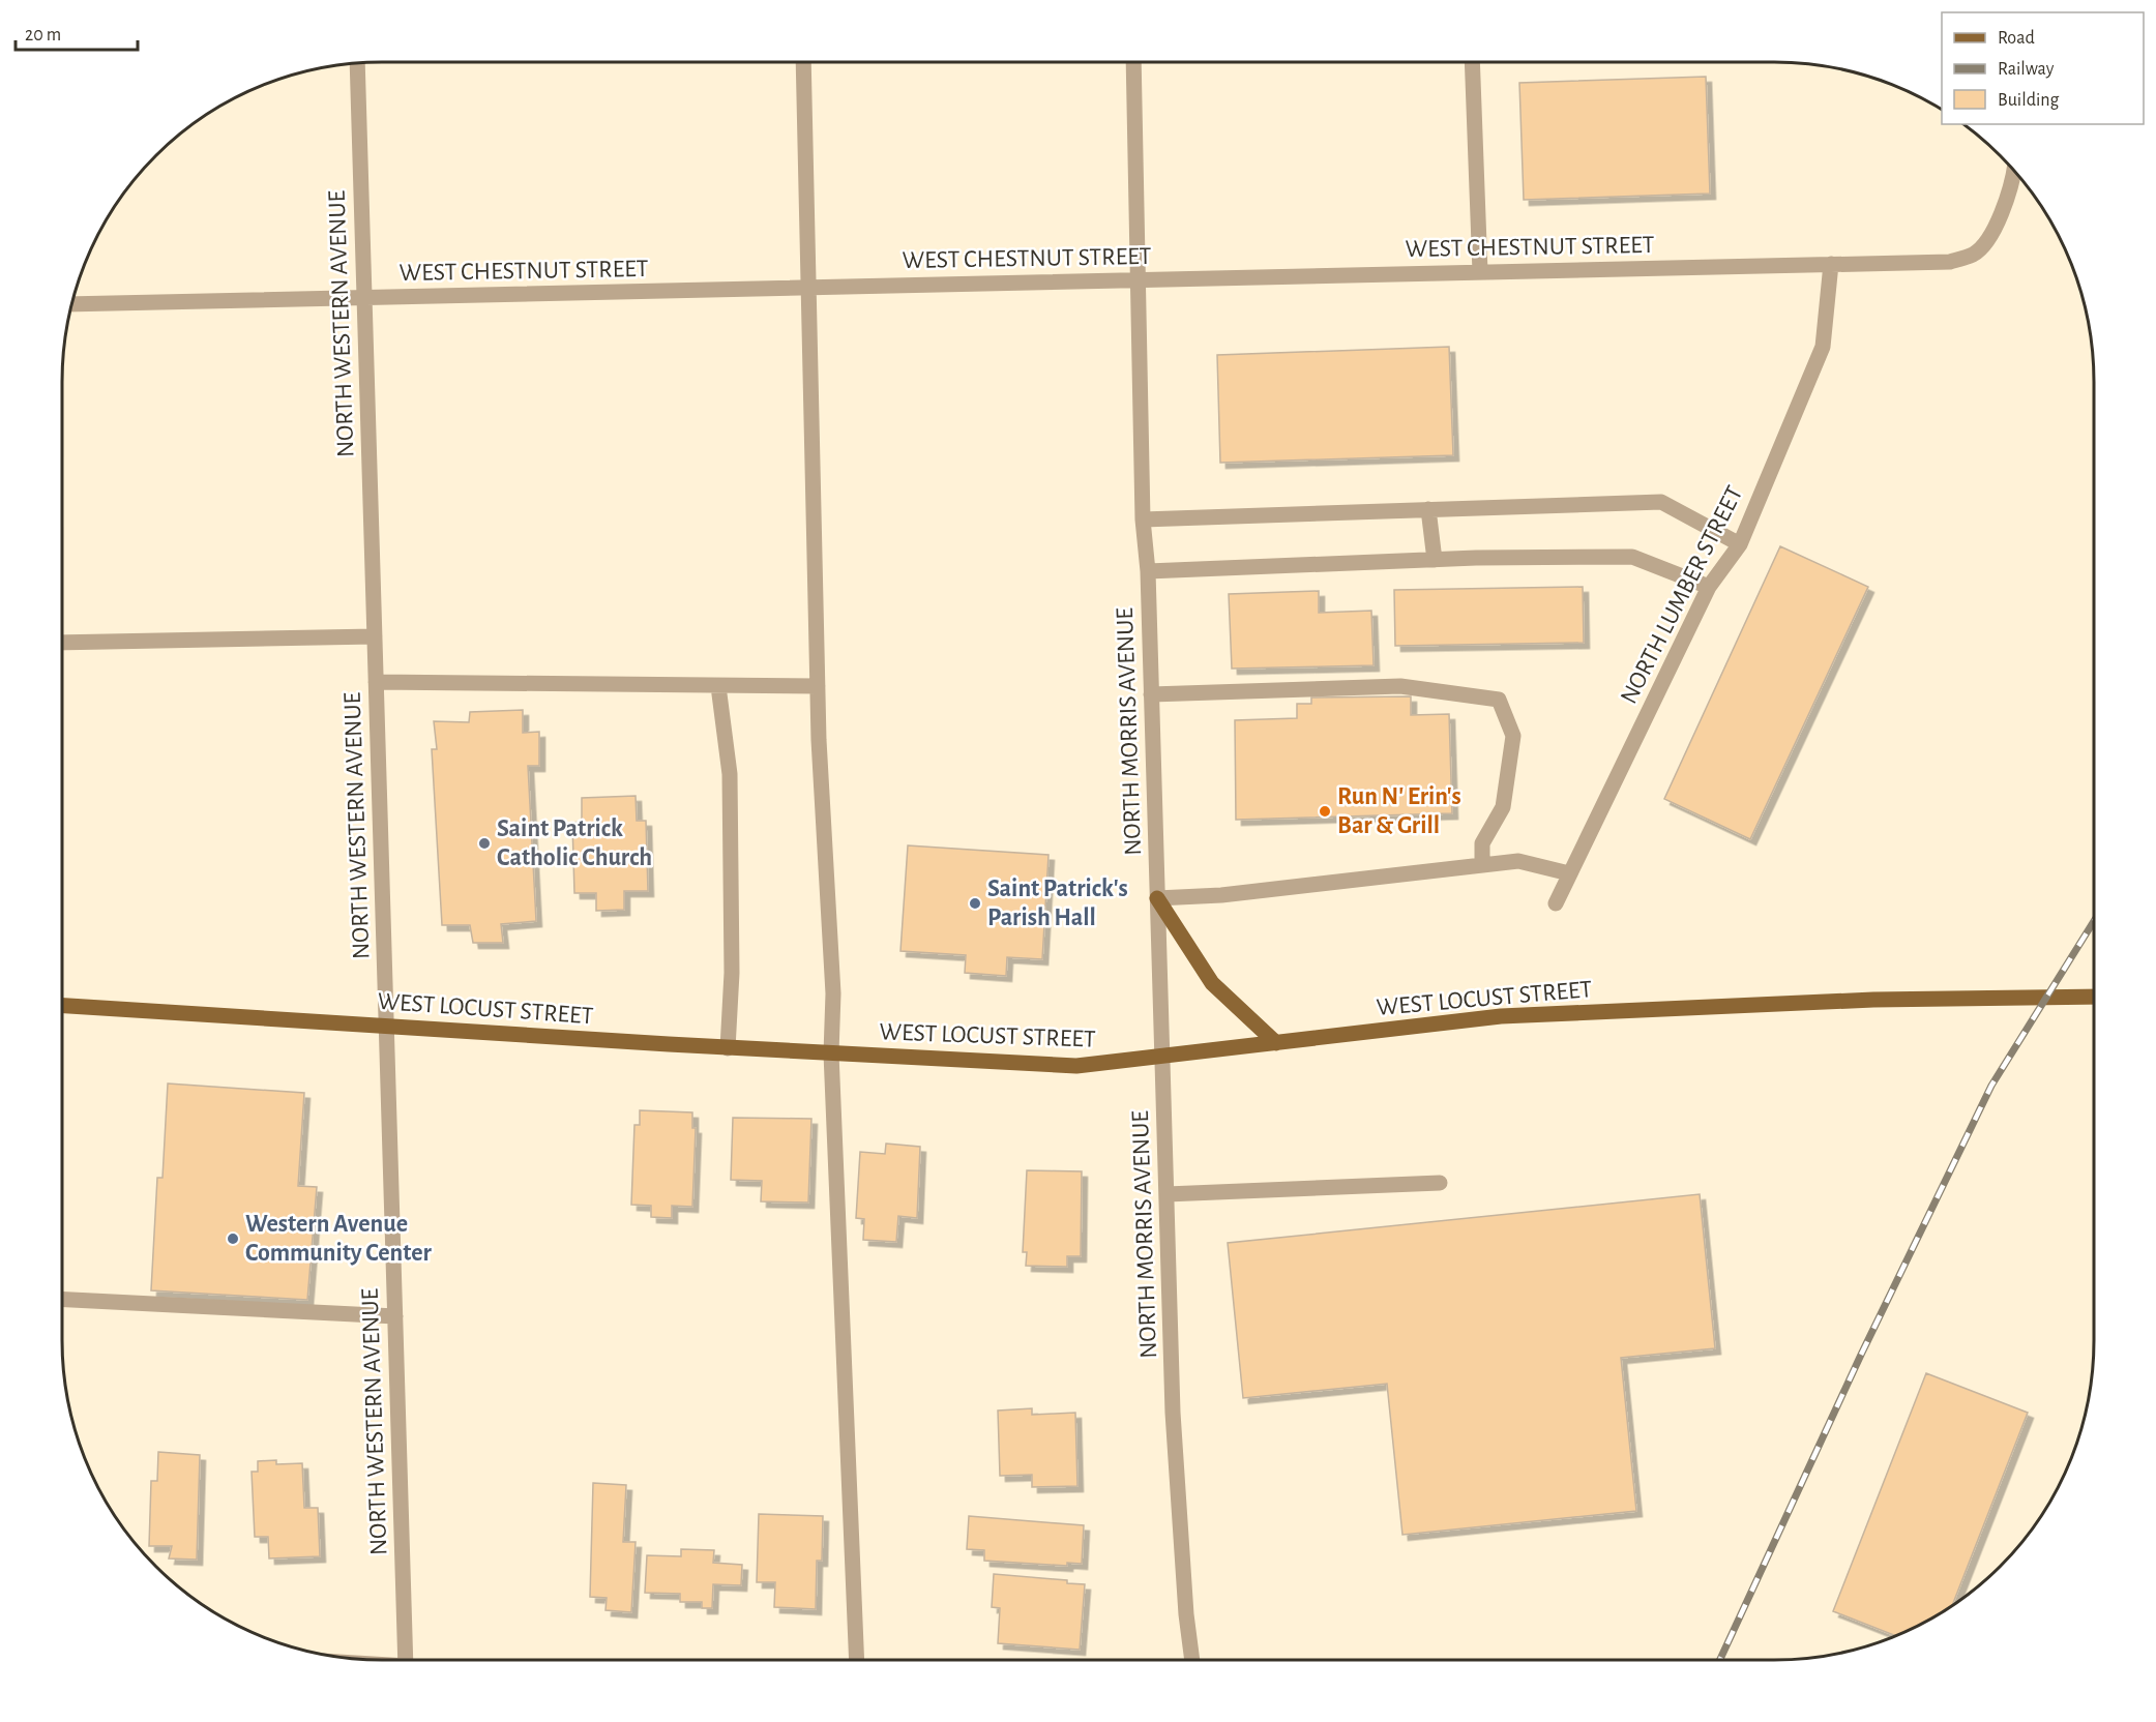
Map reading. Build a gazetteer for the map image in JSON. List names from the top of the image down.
{
  "streets": {
    "main road": ["WEST LOCUST STREET"],
    "street": [
      "WEST CHESTNUT STREET",
      "NORTH WESTERN AVENUE",
      "NORTH LUMBER STREET",
      "NORTH MORRIS AVENUE"
    ]
  },
  "crossings": [
    ["WEST CHESTNUT STREET", "NORTH WESTERN AVENUE"],
    ["WEST CHESTNUT STREET", "NORTH LUMBER STREET"],
    ["WEST CHESTNUT STREET", "NORTH MORRIS AVENUE"],
    ["NORTH WESTERN AVENUE", "WEST LOCUST STREET"],
    ["NORTH MORRIS AVENUE", "WEST LOCUST STREET"]
  ],
  "places": [
    "Run N' Erin's Bar & Grill",
    "Saint Patrick Catholic Church",
    "Saint Patrick's Parish Hall",
    "Western Avenue Community Center"
  ],
  "legend": ["Road", "Railway", "Building"],
  "scale_bar": "20 m"
}
